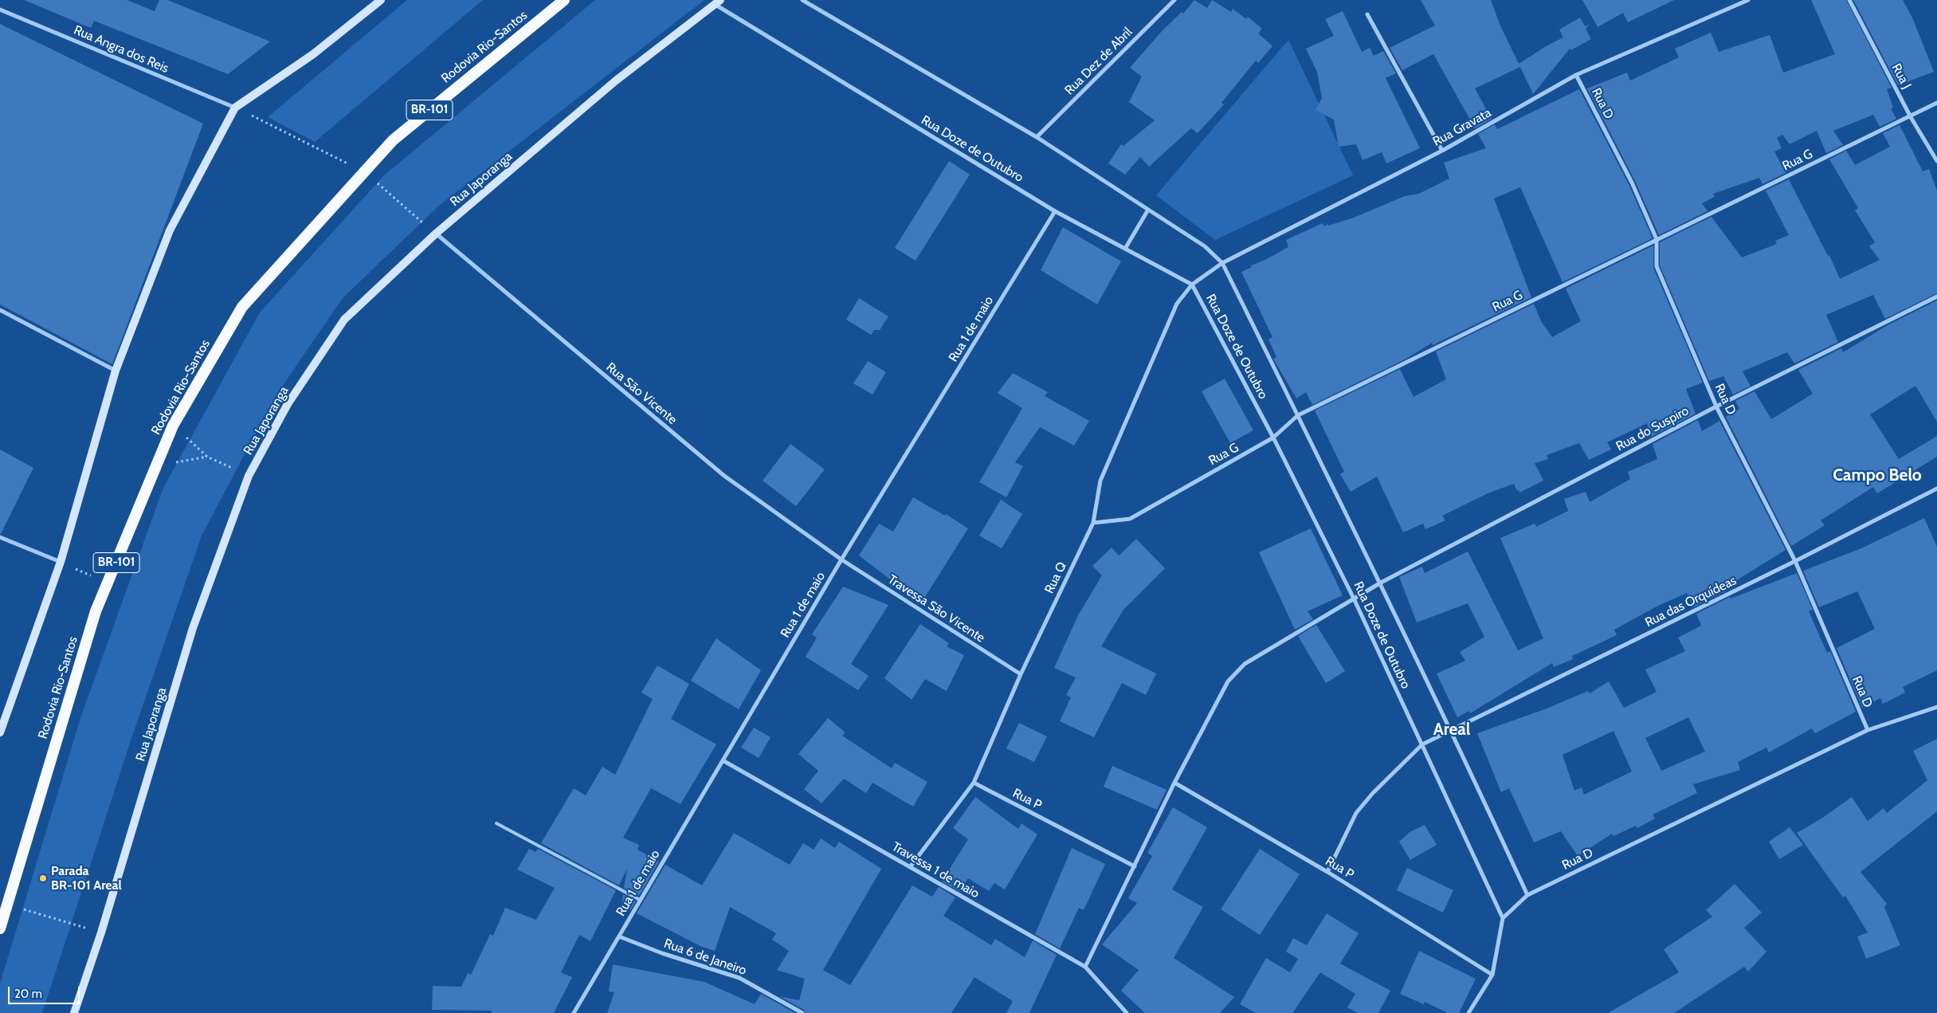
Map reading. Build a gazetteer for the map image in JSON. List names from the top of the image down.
{
  "streets": {
    "highway": ["Rodovia Rio-Santos", "BR-101"],
    "main road": ["Rua Japoranga"],
    "street": [
      "Rua Angra dos Reis",
      "Rua Dez de Abril",
      "Rua J",
      "Rua D",
      "Rua Gravata",
      "Rua Doze de Outubro",
      "Rua G",
      "Rua 1 de maio",
      "Rua São Vicente",
      "Rua do Suspiro",
      "Rua Q",
      "Rua das Orquídeas",
      "Travessa São Vicente",
      "Rua P",
      "Travessa 1 de maio",
      "Rua 6 de Janeiro"
    ]
  },
  "crossings": [
    ["Rua Dez de Abril", "Rua Doze de Outubro"],
    ["Rua J", "Rua G"],
    ["Rua D", "Rua Gravata"],
    ["Rua D", "Rua Doze de Outubro"],
    ["Rua D", "Rua G"],
    ["Rua D", "Rua do Suspiro"],
    ["Rua D", "Rua das Orquídeas"],
    ["Rua Gravata", "Rua Doze de Outubro"],
    ["Rua Gravata", "Rua Q"],
    ["Rua Doze de Outubro", "Rua G"],
    ["Rua Doze de Outubro", "Rua Japoranga"],
    ["Rua Doze de Outubro", "Rua 1 de maio"],
    ["Rua Doze de Outubro", "Rua do Suspiro"],
    ["Rua Doze de Outubro", "Rua Q"],
    ["Rua Doze de Outubro", "Rua das Orquídeas"],
    ["Rua G", "Rua Q"],
    ["Rua Japoranga", "Rua São Vicente"],
    ["Rua 1 de maio", "Rua São Vicente"],
    ["Rua 1 de maio", "Travessa São Vicente"],
    ["Rua 1 de maio", "Travessa 1 de maio"],
    ["Rua 1 de maio", "Rua 6 de Janeiro"],
    ["Rua São Vicente", "Travessa São Vicente"],
    ["Rua Q", "Travessa São Vicente"],
    ["Rua Q", "Rua P"],
    ["Rua Q", "Travessa 1 de maio"],
    ["Rua das Orquídeas", "Rua P"]
  ],
  "districts": ["Campo Belo", "Areal"],
  "places": ["Parada BR-101 Areal"],
  "scale_bar": "20 m"
}
